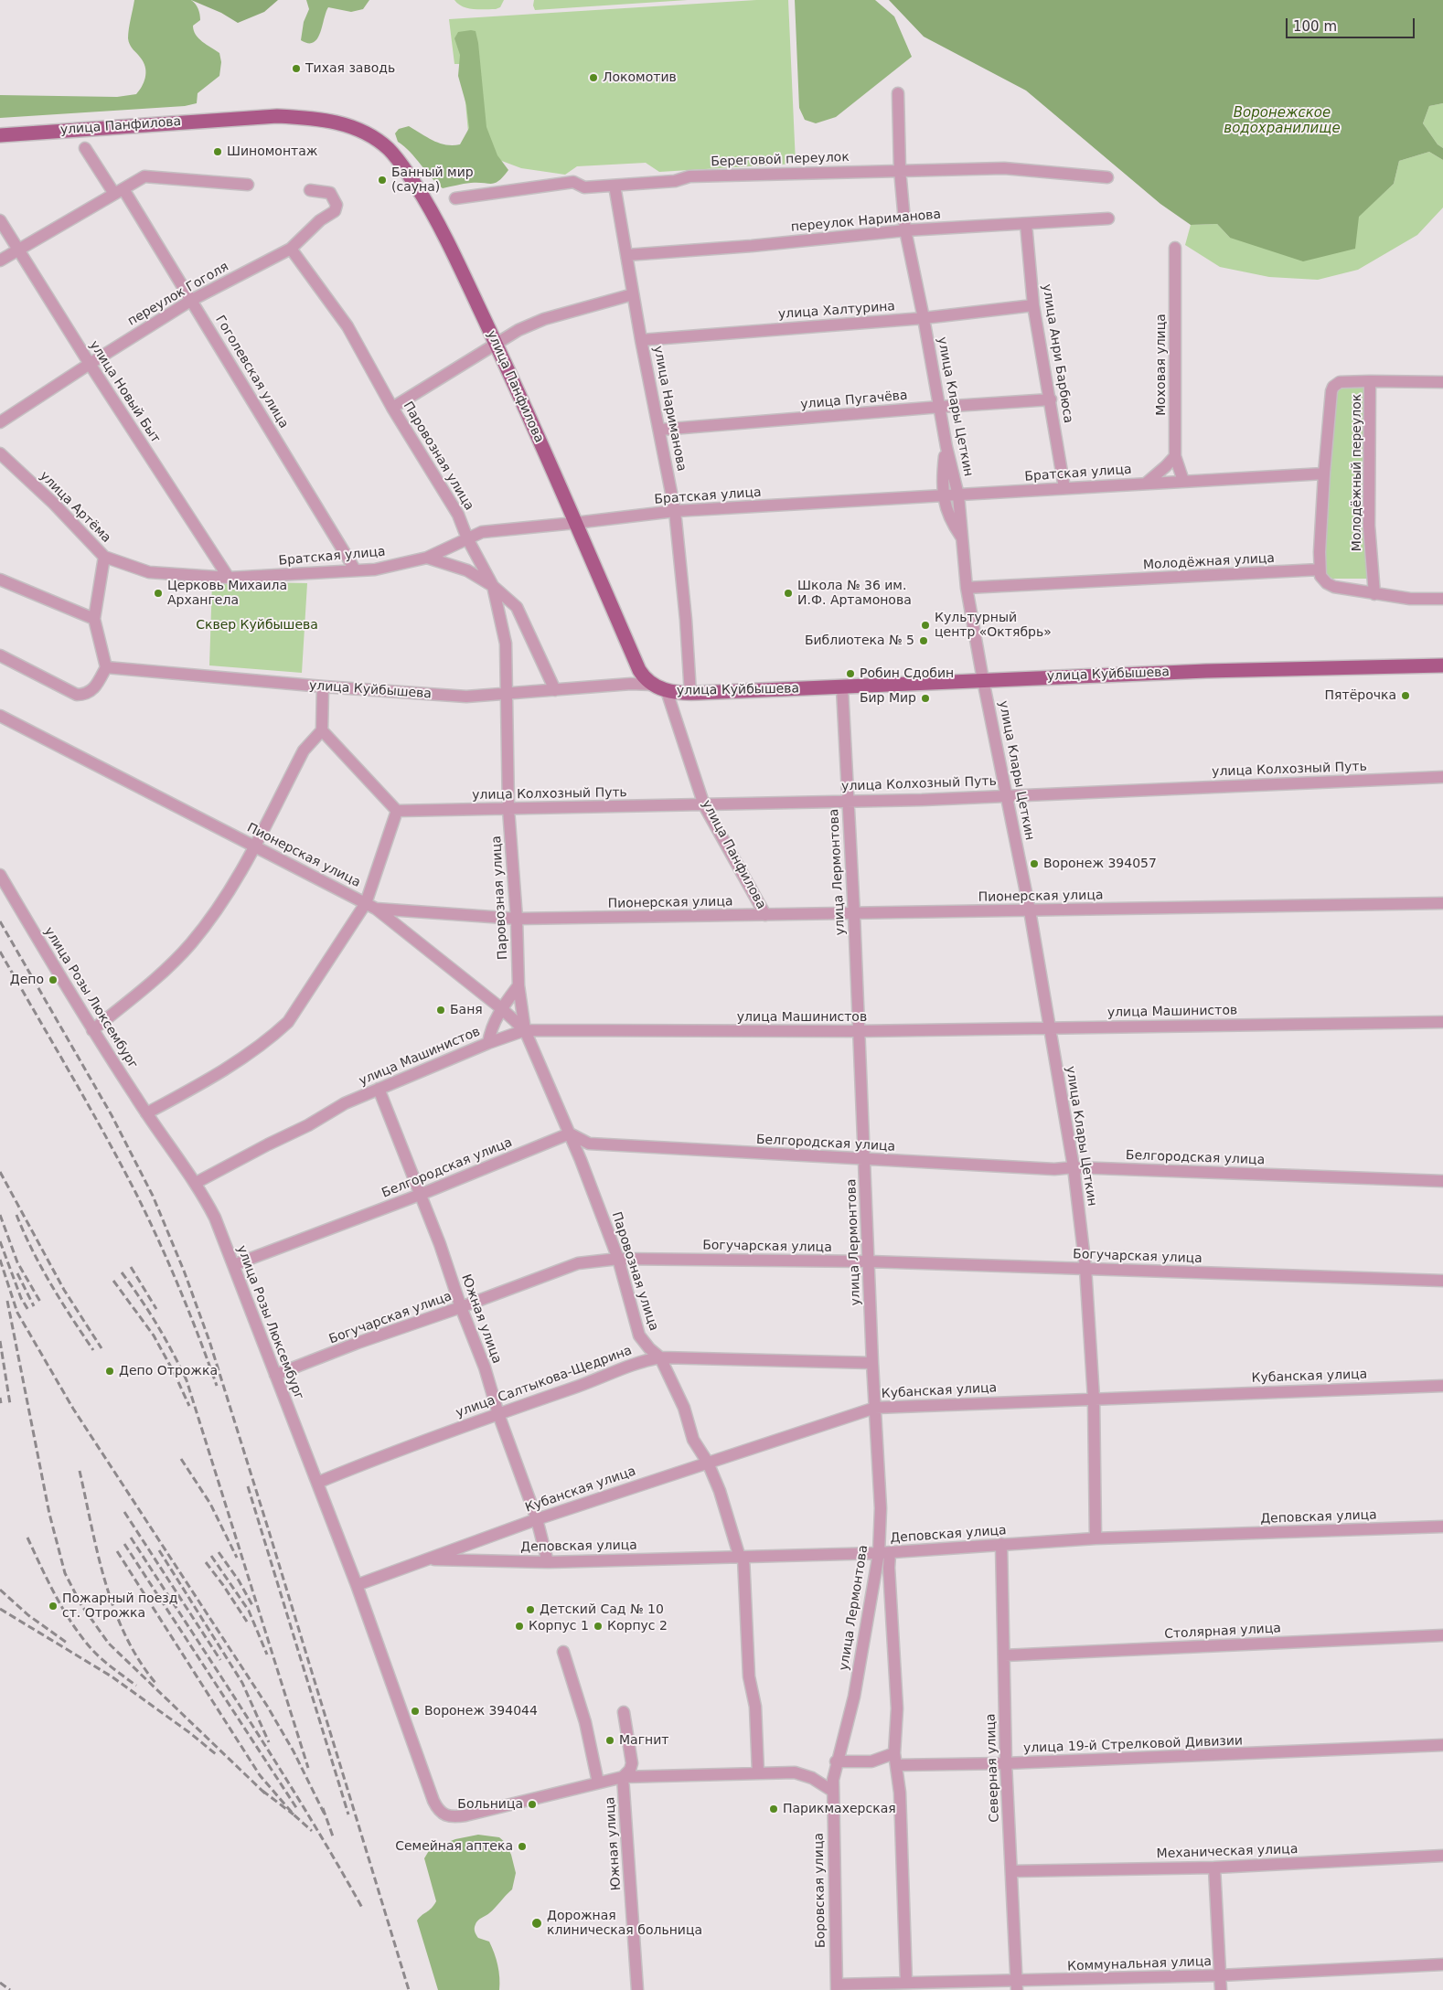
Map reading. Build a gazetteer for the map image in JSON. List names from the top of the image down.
{
  "streets": {
    "main road": ["улица Панфилова", "улица Куйбышева"],
    "street": [
      "Береговой переулок",
      "переулок Нариманова",
      "переулок Гоголя",
      "улица Халтурина",
      "улица Анри Барбюса",
      "Моховая улица",
      "Гоголевская улица",
      "улица Новый Быт",
      "улица Пугачёва",
      "улица Клары Цеткин",
      "улица Нариманова",
      "Паровозная улица",
      "Молодёжный переулок",
      "Братская улица",
      "улица Артёма",
      "Молодёжная улица",
      "улица Колхозный Путь",
      "Пионерская улица",
      "улица Лермонтова",
      "улица Розы Люксембург",
      "улица Машинистов",
      "Белгородская улица",
      "Богучарская улица",
      "Южная улица",
      "Кубанская улица",
      "улица Салтыкова-Щедрина",
      "Деповская улица",
      "Столярная улица",
      "улица 19-й Стрелковой Дивизии",
      "Северная улица",
      "Механическая улица",
      "Боровская улица",
      "Коммунальная улица"
    ]
  },
  "crossings": [
    ["улица Панфилова", "Братская улица"],
    ["улица Панфилова", "улица Куйбышева"],
    ["улица Панфилова", "улица Колхозный Путь"],
    ["улица Панфилова", "Пионерская улица"],
    ["Береговой переулок", "улица Клары Цеткин"],
    ["Береговой переулок", "улица Нариманова"],
    ["переулок Нариманова", "улица Анри Барбюса"],
    ["переулок Нариманова", "улица Клары Цеткин"],
    ["переулок Нариманова", "улица Нариманова"],
    ["переулок Гоголя", "Гоголевская улица"],
    ["переулок Гоголя", "улица Новый Быт"],
    ["переулок Гоголя", "Паровозная улица"],
    ["улица Халтурина", "улица Анри Барбюса"],
    ["улица Халтурина", "улица Клары Цеткин"],
    ["улица Халтурина", "улица Нариманова"],
    ["улица Анри Барбюса", "улица Пугачёва"],
    ["улица Анри Барбюса", "Братская улица"],
    ["Моховая улица", "Братская улица"],
    ["Гоголевская улица", "Братская улица"],
    ["улица Новый Быт", "Братская улица"],
    ["улица Пугачёва", "улица Клары Цеткин"],
    ["улица Пугачёва", "улица Нариманова"],
    ["улица Клары Цеткин", "Братская улица"],
    ["улица Клары Цеткин", "Молодёжная улица"],
    ["улица Клары Цеткин", "улица Куйбышева"],
    ["улица Клары Цеткин", "улица Колхозный Путь"],
    ["улица Клары Цеткин", "Пионерская улица"],
    ["улица Клары Цеткин", "улица Машинистов"],
    ["улица Клары Цеткин", "Белгородская улица"],
    ["улица Клары Цеткин", "Богучарская улица"],
    ["улица Клары Цеткин", "Кубанская улица"],
    ["улица Клары Цеткин", "Деповская улица"],
    ["улица Нариманова", "Братская улица"],
    ["улица Нариманова", "улица Куйбышева"],
    ["Паровозная улица", "Братская улица"],
    ["Паровозная улица", "улица Куйбышева"],
    ["Паровозная улица", "улица Колхозный Путь"],
    ["Паровозная улица", "Пионерская улица"],
    ["Паровозная улица", "улица Машинистов"],
    ["Паровозная улица", "Белгородская улица"],
    ["Паровозная улица", "Богучарская улица"],
    ["Паровозная улица", "Кубанская улица"],
    ["Паровозная улица", "улица Салтыкова-Щедрина"],
    ["Паровозная улица", "Деповская улица"],
    ["Молодёжный переулок", "Братская улица"],
    ["Молодёжный переулок", "Молодёжная улица"],
    ["Братская улица", "улица Артёма"],
    ["улица Куйбышева", "улица Лермонтова"],
    ["улица Колхозный Путь", "улица Лермонтова"],
    ["Пионерская улица", "улица Лермонтова"],
    ["улица Лермонтова", "улица Машинистов"],
    ["улица Лермонтова", "Белгородская улица"],
    ["улица Лермонтова", "Богучарская улица"],
    ["улица Лермонтова", "Кубанская улица"],
    ["улица Лермонтова", "улица Салтыкова-Щедрина"],
    ["улица Лермонтова", "Деповская улица"],
    ["улица Лермонтова", "улица 19-й Стрелковой Дивизии"],
    ["улица Лермонтова", "Боровская улица"],
    ["улица Розы Люксембург", "улица Машинистов"],
    ["улица Розы Люксембург", "Белгородская улица"],
    ["улица Розы Люксембург", "Богучарская улица"],
    ["улица Розы Люксембург", "Южная улица"],
    ["улица Розы Люксембург", "Кубанская улица"],
    ["улица Розы Люксембург", "улица Салтыкова-Щедрина"],
    ["улица Машинистов", "Южная улица"],
    ["Белгородская улица", "Южная улица"],
    ["Богучарская улица", "Южная улица"],
    ["Южная улица", "Кубанская улица"],
    ["Южная улица", "улица Салтыкова-Щедрина"],
    ["Южная улица", "Деповская улица"],
    ["Кубанская улица", "Деповская улица"],
    ["Деповская улица", "Северная улица"],
    ["Столярная улица", "Северная улица"],
    ["улица 19-й Стрелковой Дивизии", "Северная улица"],
    ["Северная улица", "Механическая улица"],
    ["Северная улица", "Коммунальная улица"],
    ["Боровская улица", "Коммунальная улица"]
  ],
  "water": ["Воронежское водохранилище"],
  "parks": ["Сквер Куйбышева"],
  "places": [
    "Тихая заводь",
    "Локомотив",
    "Шиномонтаж",
    "Банный мир (сауна)",
    "Церковь Михаила Архангела",
    "Школа № 36 им. И.Ф. Артамонова",
    "Культурный центр «Октябрь»",
    "Библиотека № 5",
    "Робин Сдобин",
    "Пятёрочка",
    "Бир Мир",
    "Воронеж 394057",
    "Депо",
    "Баня",
    "Депо Отрожка",
    "Пожарный поезд ст. Отрожка",
    "Детский Сад № 10",
    "Корпус 1",
    "Корпус 2",
    "Воронеж 394044",
    "Магнит",
    "Больница",
    "Парикмахерская",
    "Семейная аптека",
    "Дорожная клиническая больница"
  ],
  "scale_bar": "100 m"
}
